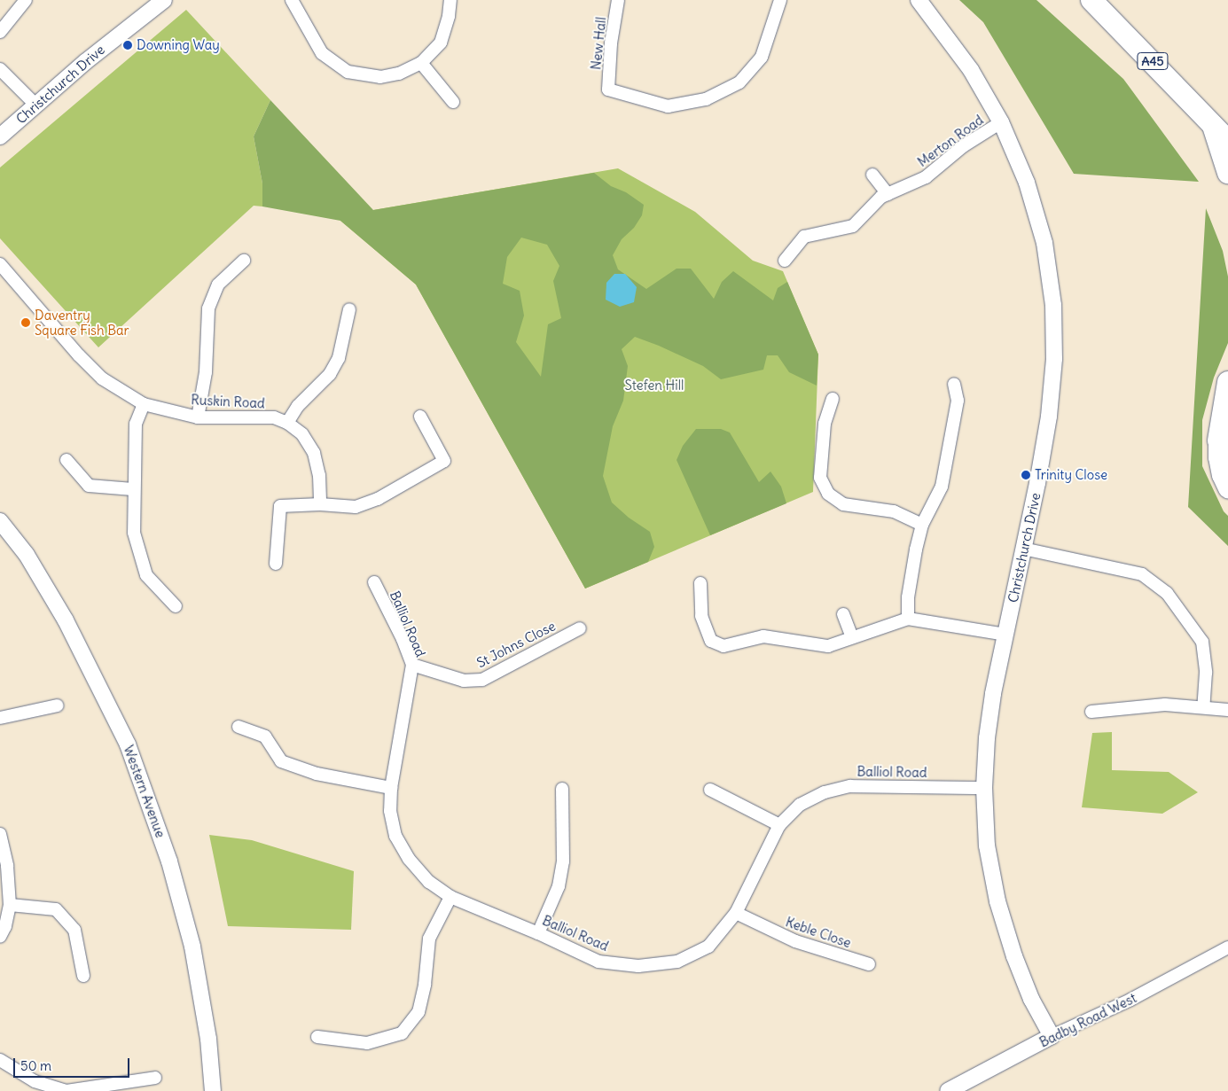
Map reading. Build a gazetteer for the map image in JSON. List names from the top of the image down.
{
  "streets": {
    "highway": ["A45"],
    "street": [
      "New Hall",
      "Christchurch Drive",
      "Merton Road",
      "Ruskin Road",
      "Balliol Road",
      "St Johns Close",
      "Western Avenue",
      "Keble Close",
      "Badby Road West"
    ]
  },
  "crossings": [
    ["Christchurch Drive", "Merton Road"],
    ["Christchurch Drive", "Balliol Road"],
    ["Christchurch Drive", "Badby Road West"],
    ["Balliol Road", "St Johns Close"],
    ["Balliol Road", "Keble Close"]
  ],
  "parks": ["Stefen Hill"],
  "places": ["Downing Way", "Daventry Square Fish Bar", "Trinity Close"],
  "scale_bar": "50 m"
}
